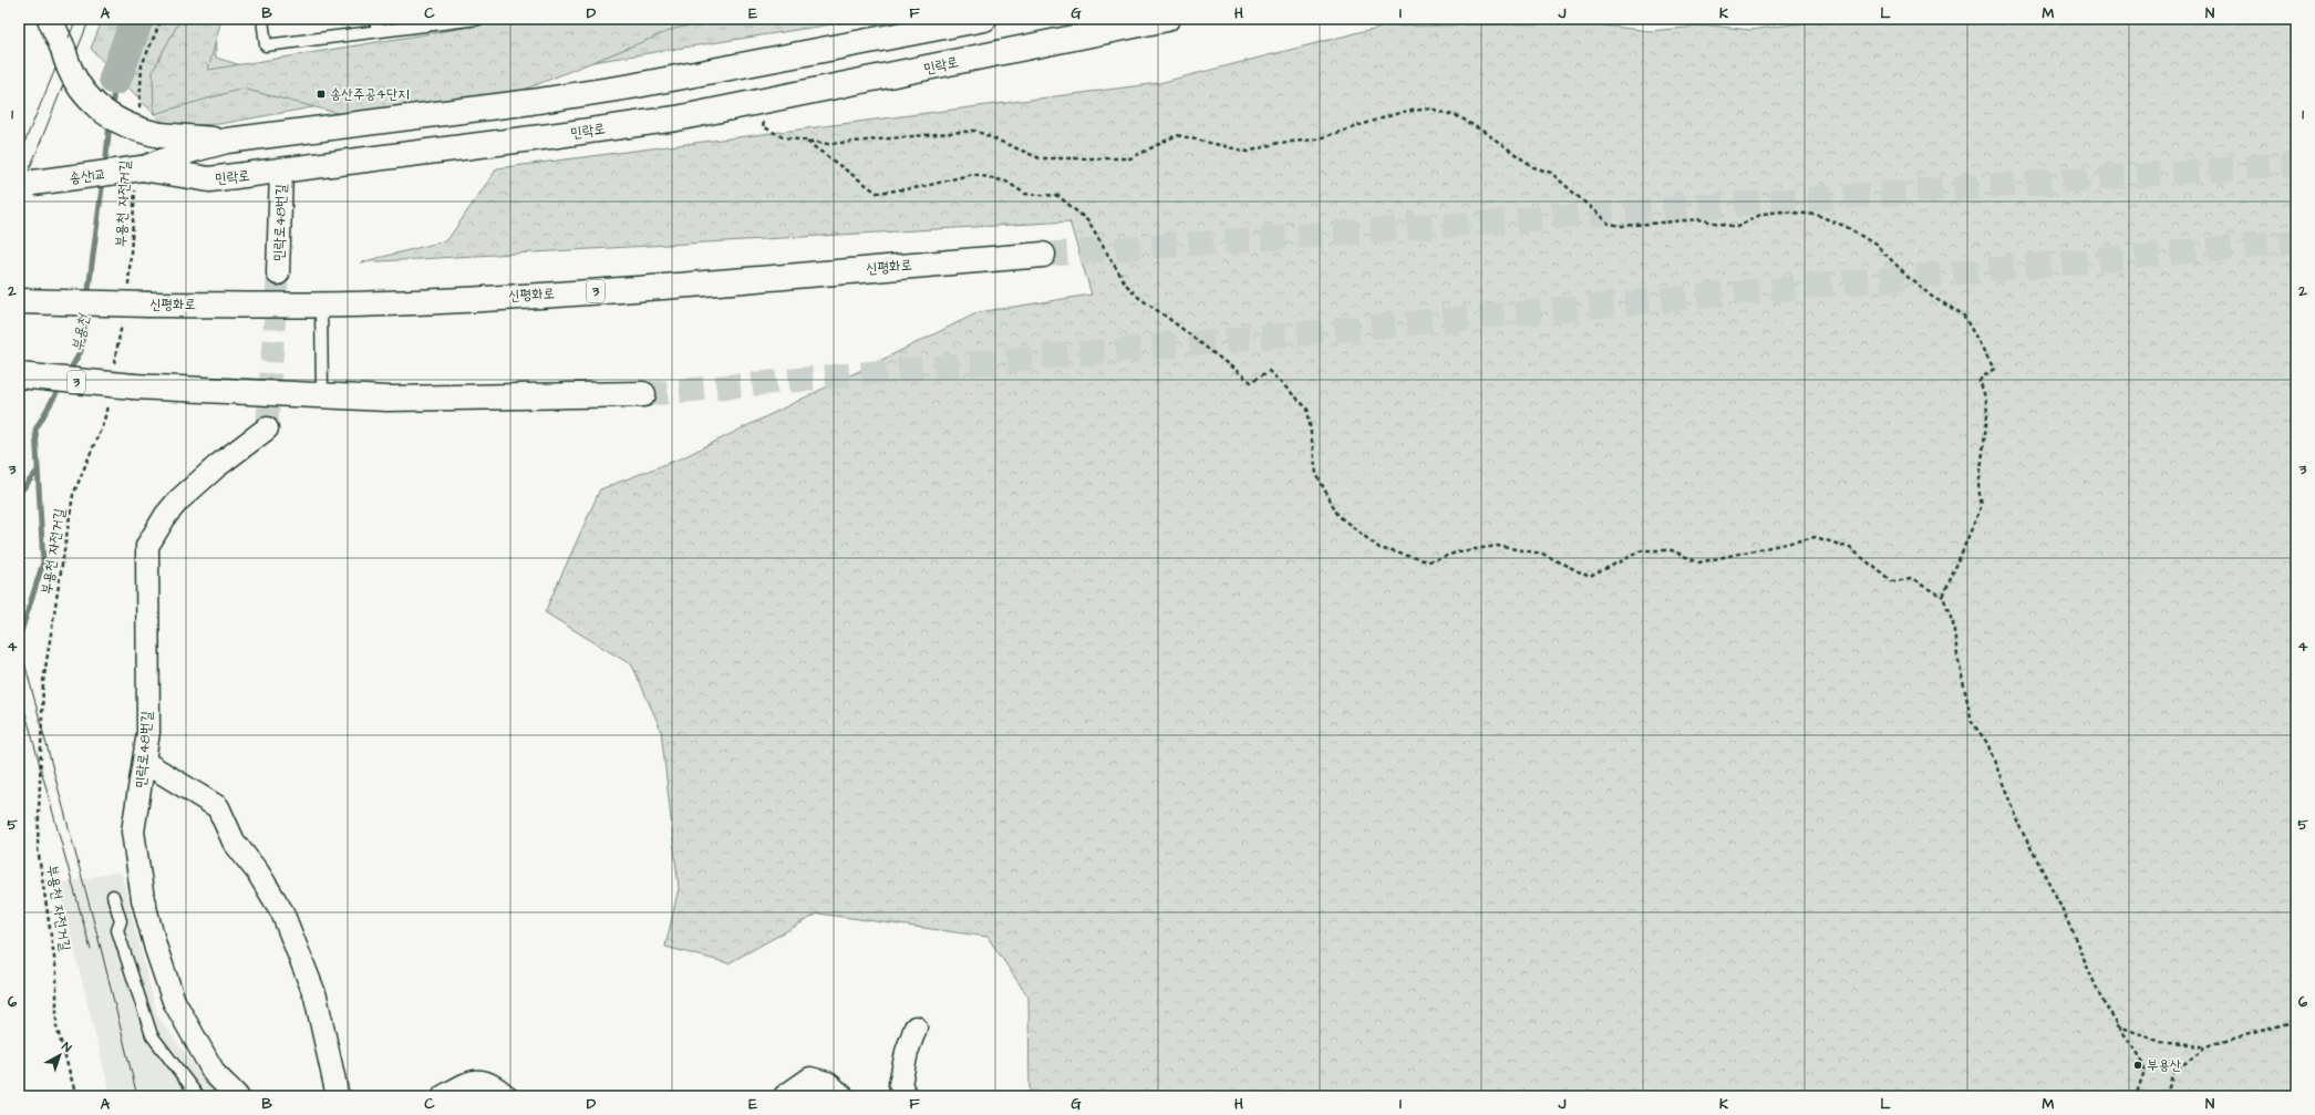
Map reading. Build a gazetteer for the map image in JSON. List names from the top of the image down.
{
  "streets": {
    "main road": [
      "민락로",
      "송산1교",
      "신평화로",
      "3"
    ],
    "street": ["민락로48번길"],
    "path": ["부용천 자전거길"]
  },
  "crossings": [
    ["민락로", "송산1교"],
    ["민락로", "부용천 자전거길"],
    ["민락로", "민락로48번길"],
    ["송산1교", "부용천 자전거길"]
  ],
  "water": ["부용천"],
  "places": {
    "transit": ["송산주공4단지"],
    "other": ["부용산"]
  },
  "north": "top right",
  "grid": {
    "columns": [
      "A",
      "B",
      "C",
      "D",
      "E",
      "F",
      "G",
      "H",
      "I",
      "J",
      "K",
      "L",
      "M",
      "N"
    ],
    "rows": [
      "1",
      "2",
      "3",
      "4",
      "5",
      "6"
    ]
  }
}
